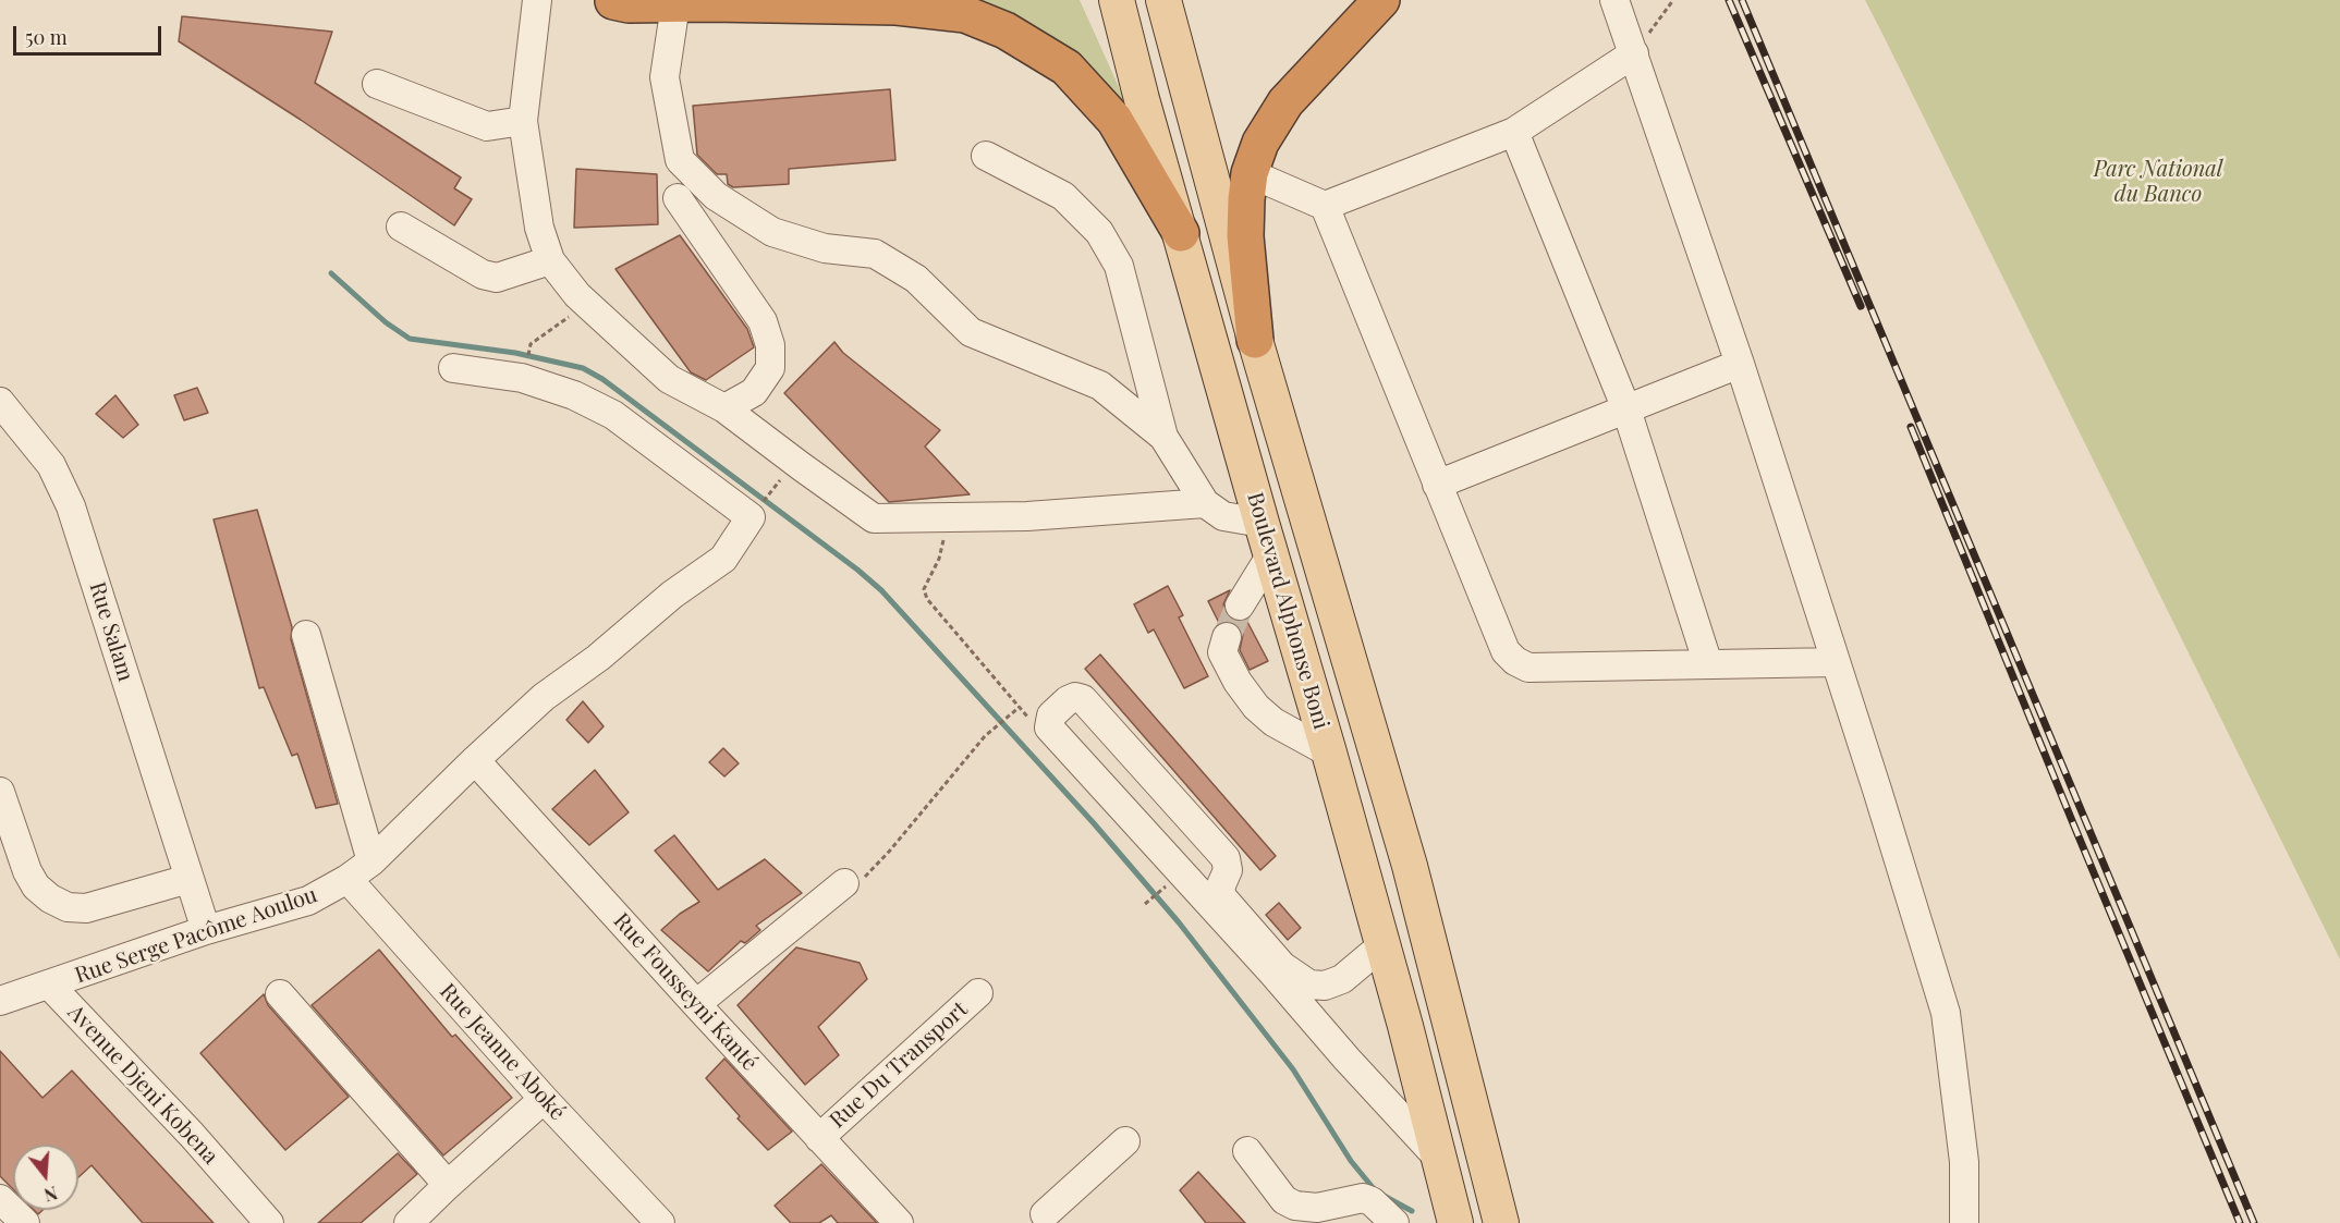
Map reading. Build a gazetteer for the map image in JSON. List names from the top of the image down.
{
  "streets": {
    "main road": ["Boulevard Alphonse Boni"],
    "street": [
      "Rue Salam",
      "Rue Serge Pacôme Aoulou",
      "Rue Fousseyni Kanté",
      "Rue Jeanne Aboké",
      "Rue Du Transport",
      "Avenue Djeni Kobena"
    ]
  },
  "crossings": [
    ["Rue Salam", "Rue Serge Pacôme Aoulou"],
    ["Rue Serge Pacôme Aoulou", "Rue Fousseyni Kanté"],
    ["Rue Serge Pacôme Aoulou", "Rue Jeanne Aboké"],
    ["Rue Serge Pacôme Aoulou", "Avenue Djeni Kobena"],
    ["Rue Fousseyni Kanté", "Rue Du Transport"]
  ],
  "parks": ["Parc National du Banco"],
  "scale_bar": "50 m",
  "north": "bottom"
}
